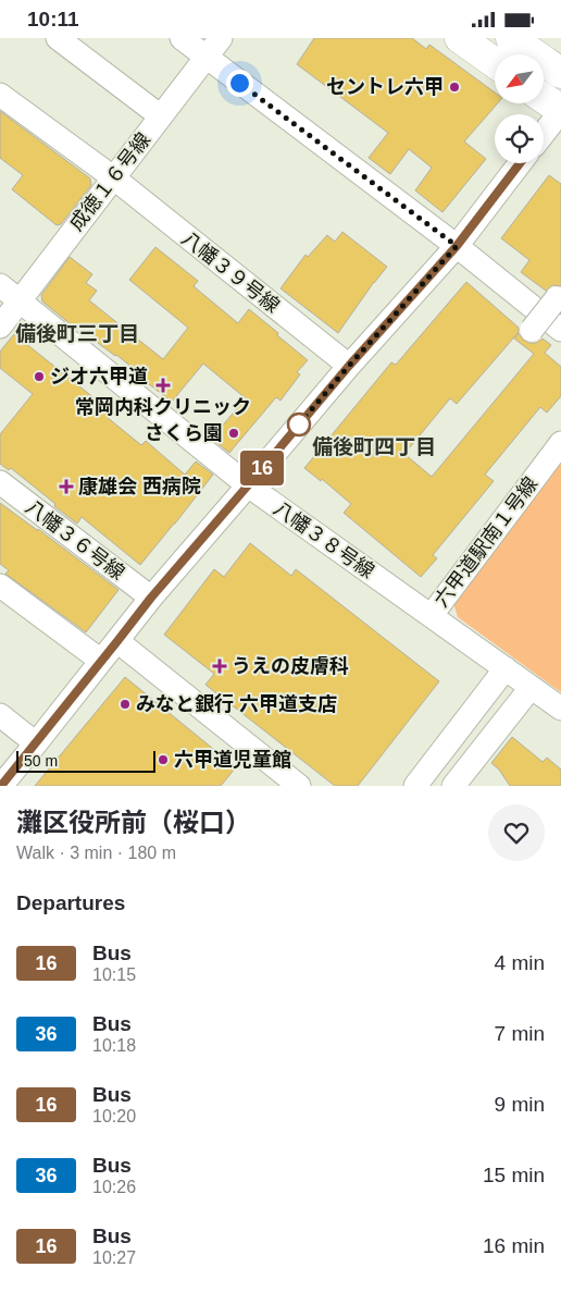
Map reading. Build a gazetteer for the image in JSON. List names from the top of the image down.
{
  "streets": {
    "street": [
      "成徳１６号線",
      "八幡３９号線",
      "八幡３６号線",
      "八幡３８号線",
      "六甲道駅南１号線"
    ]
  },
  "crossings": [
    ["成徳１６号線", "八幡３９号線"],
    ["成徳１６号線", "八幡３８号線"],
    ["八幡３８号線", "六甲道駅南１号線"]
  ],
  "districts": ["備後町三丁目", "備後町四丁目"],
  "places": {
    "other": [
      "セントレ六甲",
      "ジオ六甲道",
      "さくら園",
      "みなと銀行 六甲道支店",
      "六甲道児童館"
    ],
    "health": ["常岡内科クリニック", "康雄会 西病院", "うえの皮膚科"]
  },
  "lines": ["bus line 16"],
  "scale_bar": "50 m",
  "north": "bottom left",
  "page": {
    "status": "10:11",
    "on_map": "16",
    "scale": "50 m",
    "heading": [
      ["灘区役所前（桜口）", "Walk · 3 min · 180 m"],
      "Departures"
    ],
    "list": [
      {
        "mark": "16",
        "name": "Bus",
        "note": "10:15",
        "value": "4 min"
      },
      {
        "mark": "36",
        "name": "Bus",
        "note": "10:18",
        "value": "7 min"
      },
      {
        "mark": "16",
        "name": "Bus",
        "note": "10:20",
        "value": "9 min"
      },
      {
        "mark": "36",
        "name": "Bus",
        "note": "10:26",
        "value": "15 min"
      },
      {
        "mark": "16",
        "name": "Bus",
        "note": "10:27",
        "value": "16 min"
      }
    ]
  }
}
